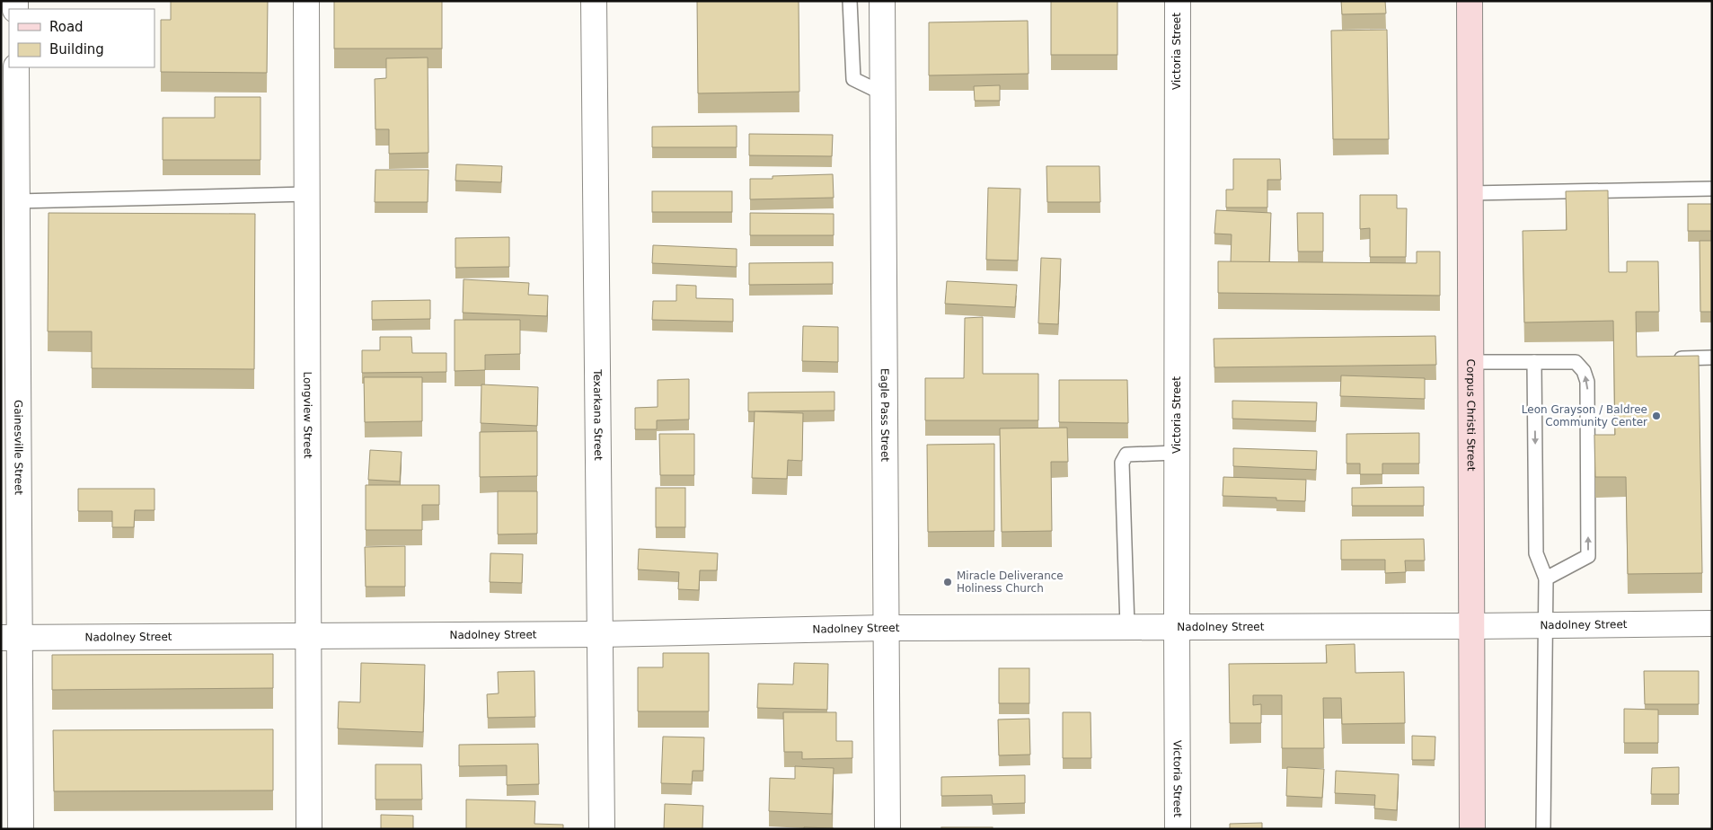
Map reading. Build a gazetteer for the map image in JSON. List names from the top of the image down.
{
  "streets": {
    "street": [
      "Victoria Street",
      "Longview Street",
      "Texarkana Street",
      "Eagle Pass Street",
      "Corpus Christi Street",
      "Gainesville Street",
      "Nadolney Street"
    ]
  },
  "crossings": [
    ["Victoria Street", "Nadolney Street"],
    ["Longview Street", "Nadolney Street"],
    ["Texarkana Street", "Nadolney Street"],
    ["Eagle Pass Street", "Nadolney Street"],
    ["Corpus Christi Street", "Nadolney Street"],
    ["Gainesville Street", "Nadolney Street"]
  ],
  "places": ["Leon Grayson / Baldree Community Center", "Miracle Deliverance Holiness Church"],
  "legend": ["Road", "Building"]
}
